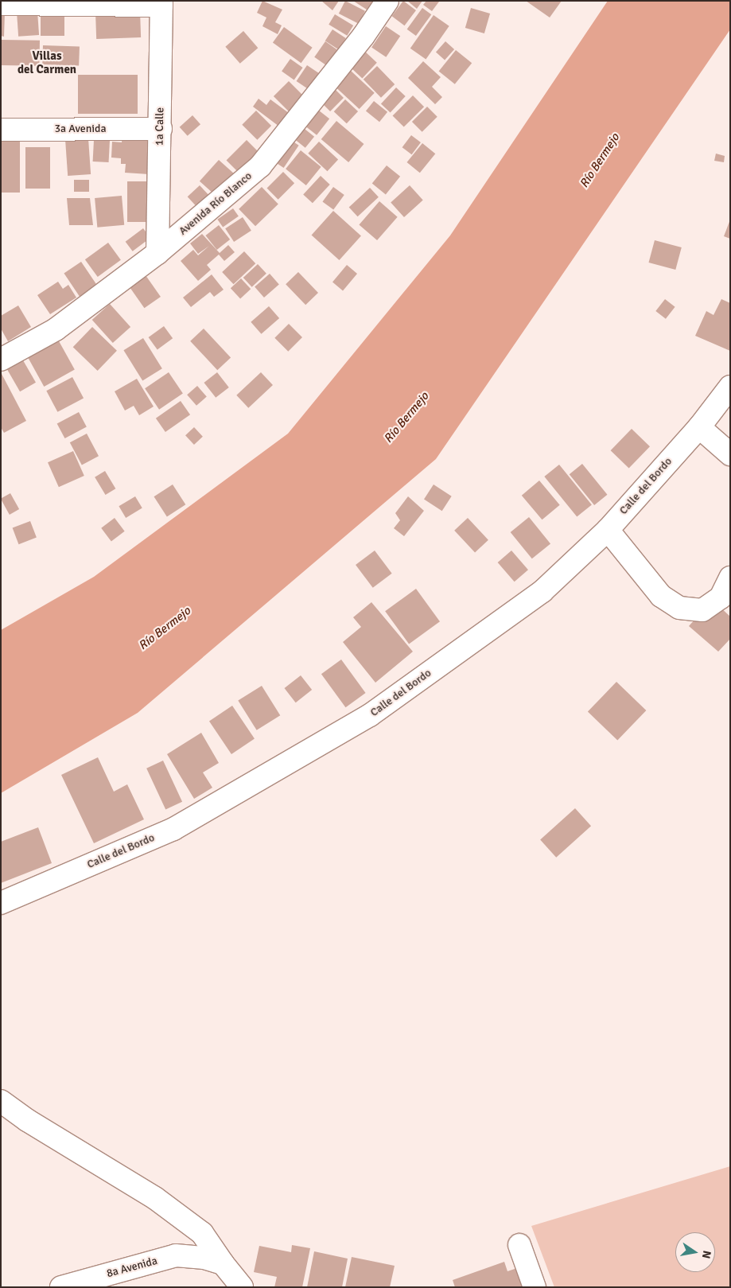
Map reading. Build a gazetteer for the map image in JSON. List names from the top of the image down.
{
  "streets": {
    "street": [
      "1a Calle",
      "3a Avenida",
      "Avenida Río Blanco",
      "Calle del Bordo",
      "8a Avenida"
    ]
  },
  "crossings": [
    ["1a Calle", "3a Avenida"],
    ["1a Calle", "Avenida Río Blanco"]
  ],
  "districts": ["Villas del Carmen"],
  "water": ["Río Bermejo"],
  "north": "right"
}
